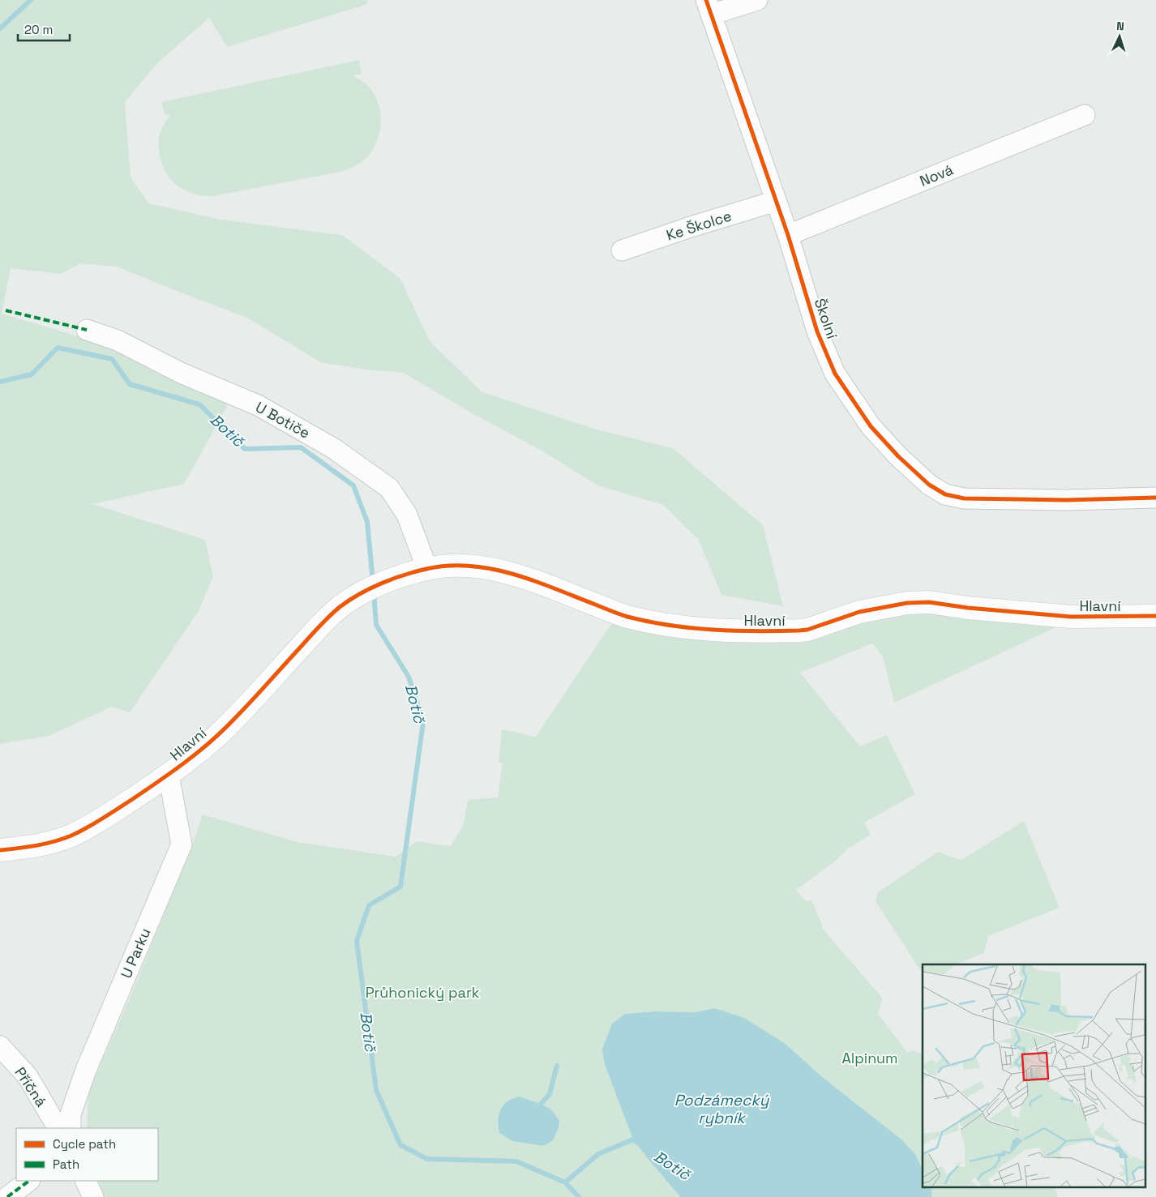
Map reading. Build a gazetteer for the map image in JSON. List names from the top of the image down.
{
  "streets": {
    "street": [
      "Nová",
      "Ke Školce",
      "Školní",
      "U Botiče",
      "Hlavní",
      "U Parku",
      "Příčná"
    ]
  },
  "crossings": [
    ["Nová", "Školní"],
    ["Ke Školce", "Školní"],
    ["U Botiče", "Hlavní"],
    ["Hlavní", "U Parku"]
  ],
  "water": ["Botič", "Podzámecký rybník"],
  "parks": ["Průhonický park", "Alpinum"],
  "legend": ["Cycle path", "Path"],
  "scale_bar": "20 m",
  "north": "top"
}
